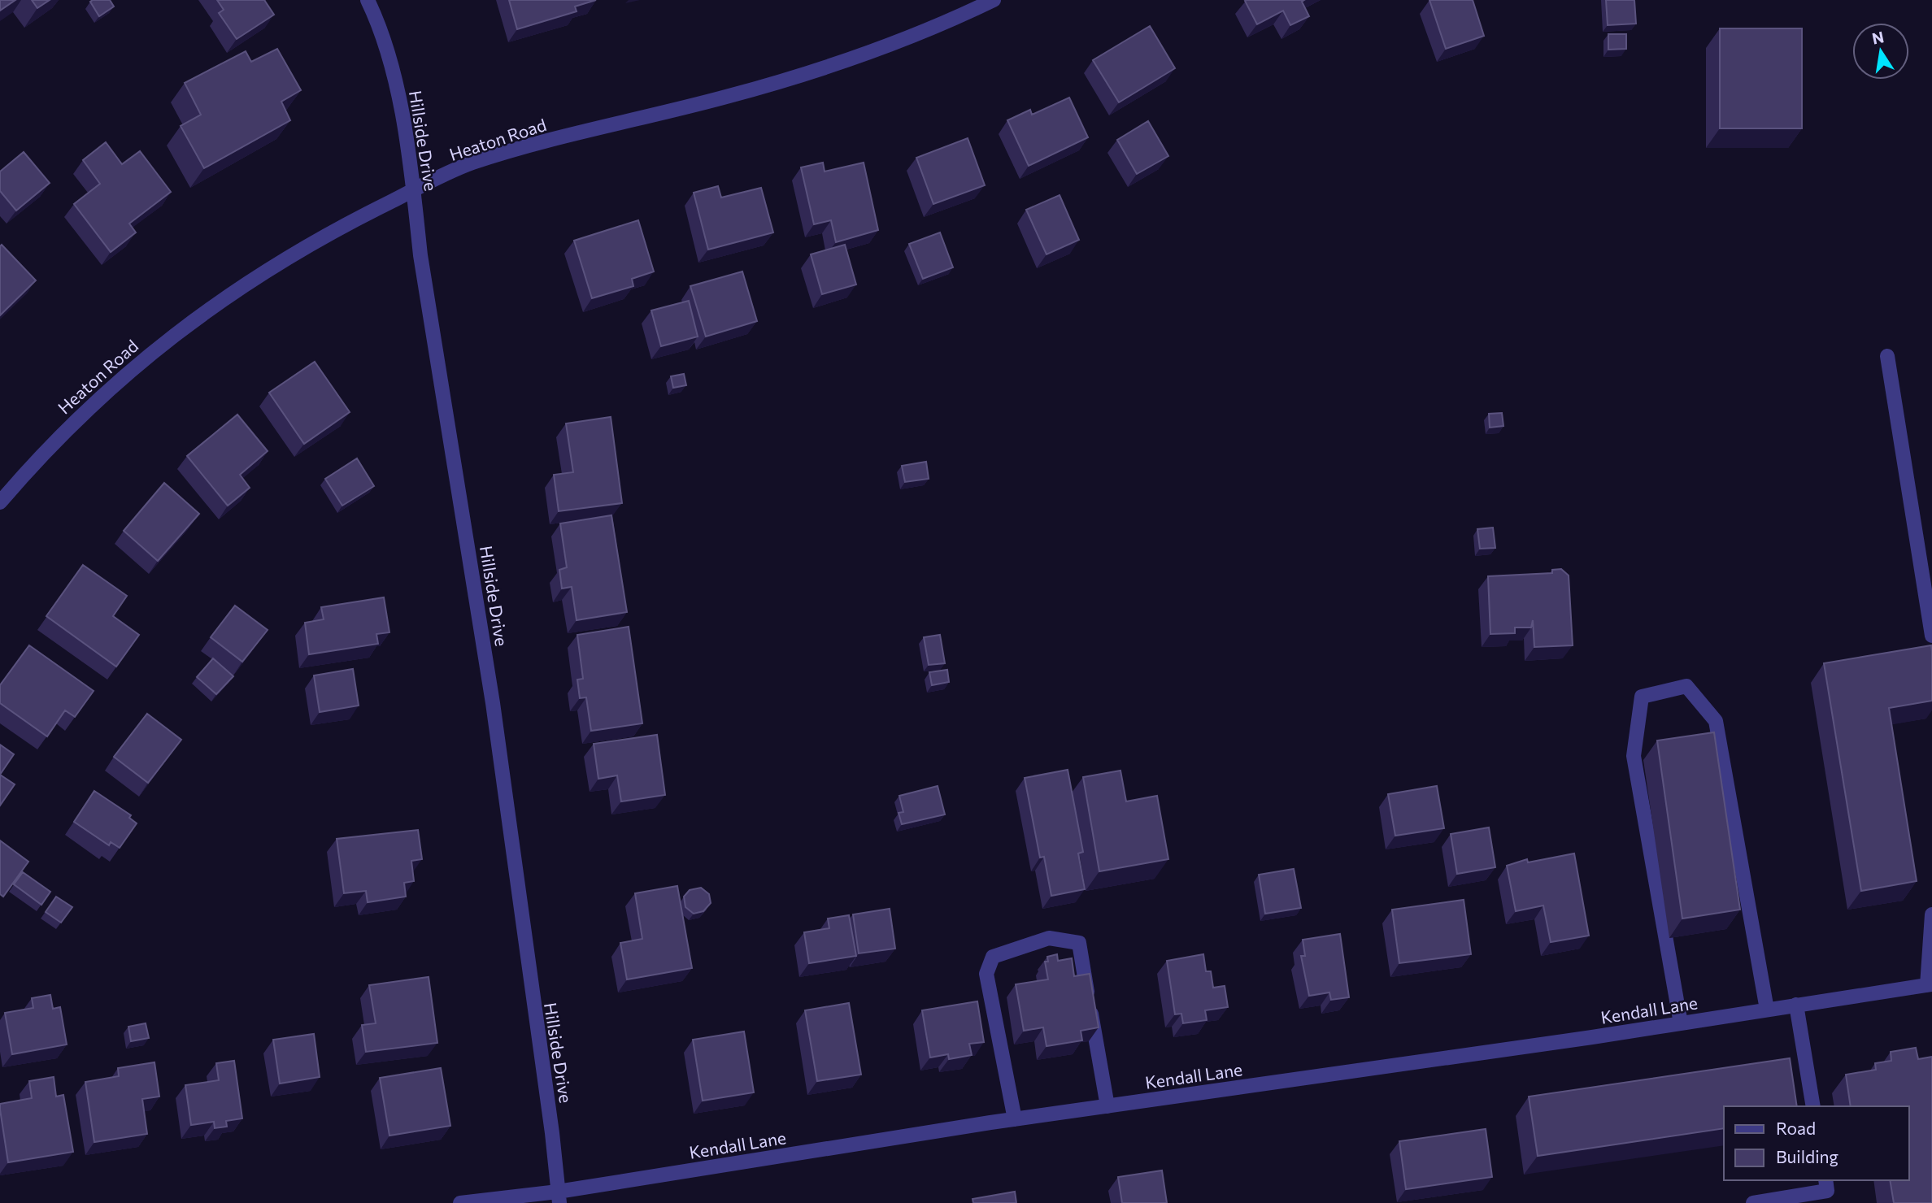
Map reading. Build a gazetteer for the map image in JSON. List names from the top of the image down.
{
  "streets": {
    "street": ["Heaton Road", "Hillside Drive", "Kendall Lane"]
  },
  "crossings": [
    ["Heaton Road", "Hillside Drive"],
    ["Hillside Drive", "Kendall Lane"]
  ],
  "legend": ["Road", "Building"],
  "north": "top"
}
